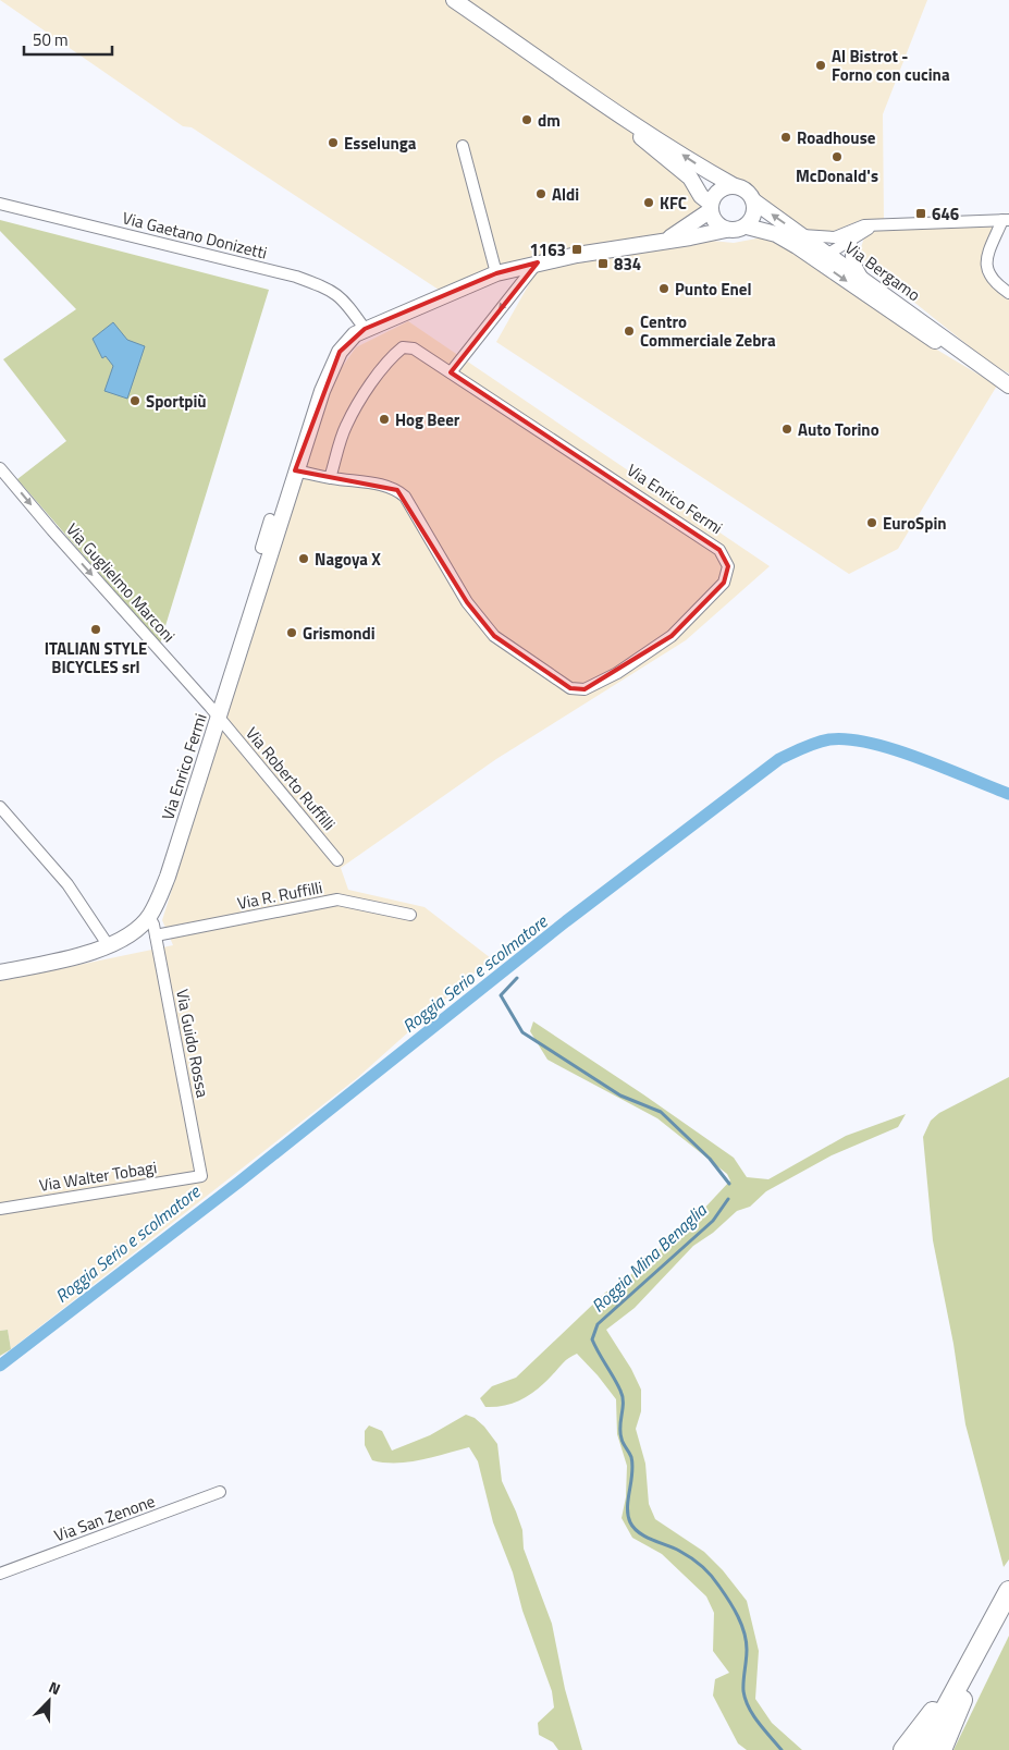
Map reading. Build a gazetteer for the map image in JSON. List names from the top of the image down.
{
  "streets": {
    "street": [
      "Via Gaetano Donizetti",
      "Via Bergamo",
      "Via Enrico Fermi",
      "Via Guglielmo Marconi",
      "Via Roberto Ruffilli",
      "Via R. Ruffilli",
      "Via Guido Rossa",
      "Via Walter Tobagi",
      "Via San Zenone"
    ]
  },
  "crossings": [
    ["Via Gaetano Donizetti", "Via Enrico Fermi"],
    ["Via Bergamo", "Via Enrico Fermi"],
    ["Via Enrico Fermi", "Via Guglielmo Marconi"],
    ["Via Enrico Fermi", "Via Roberto Ruffilli"],
    ["Via Enrico Fermi", "Via Guido Rossa"],
    ["Via Guglielmo Marconi", "Via Roberto Ruffilli"],
    ["Via R. Ruffilli", "Via Guido Rossa"],
    ["Via Guido Rossa", "Via Walter Tobagi"]
  ],
  "one_way": ["Via Guglielmo Marconi"],
  "water": ["Roggia Serio e scolmatore", "Roggia Mina Benaglia"],
  "places": {
    "other": [
      "Al Bistrot - Forno con cucina",
      "dm",
      "Roadhouse",
      "Esselunga",
      "McDonald's",
      "Aldi",
      "KFC",
      "Punto Enel",
      "Centro Commerciale Zebra",
      "Sportpiù",
      "Hog Beer",
      "Auto Torino",
      "EuroSpin",
      "Nagoya X",
      "ITALIAN STYLE BICYCLES srl",
      "Grismondi"
    ],
    "transit": ["646", "1163", "834"]
  },
  "scale_bar": "50 m",
  "north": "top right"
}
